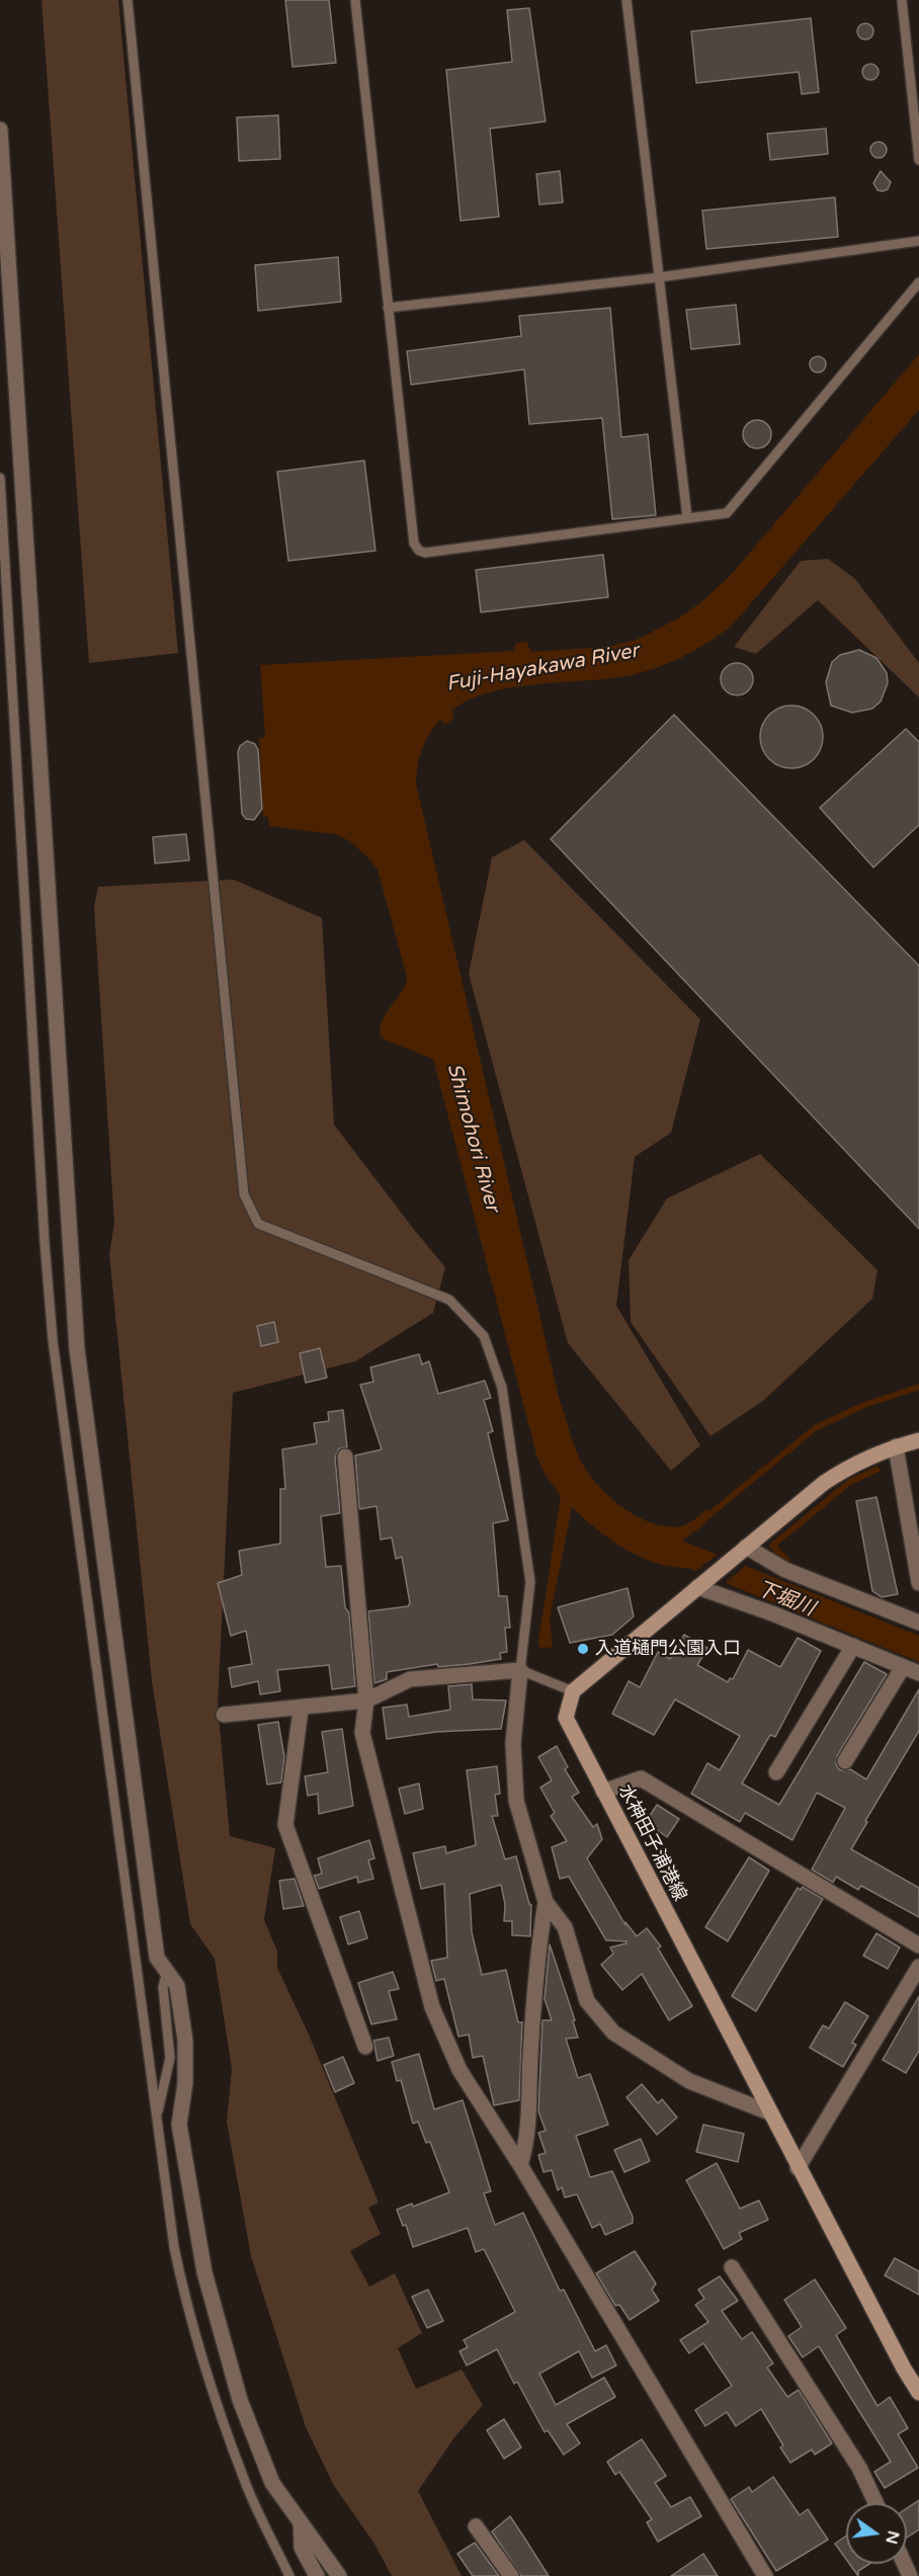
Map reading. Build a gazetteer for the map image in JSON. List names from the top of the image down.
{
  "streets": {
    "main road": ["水神田子浦港線"]
  },
  "water": ["Fuji-Hayakawa River", "Shimohori River", "下堀川"],
  "places": ["入道樋門公園入口"],
  "north": "right"
}
